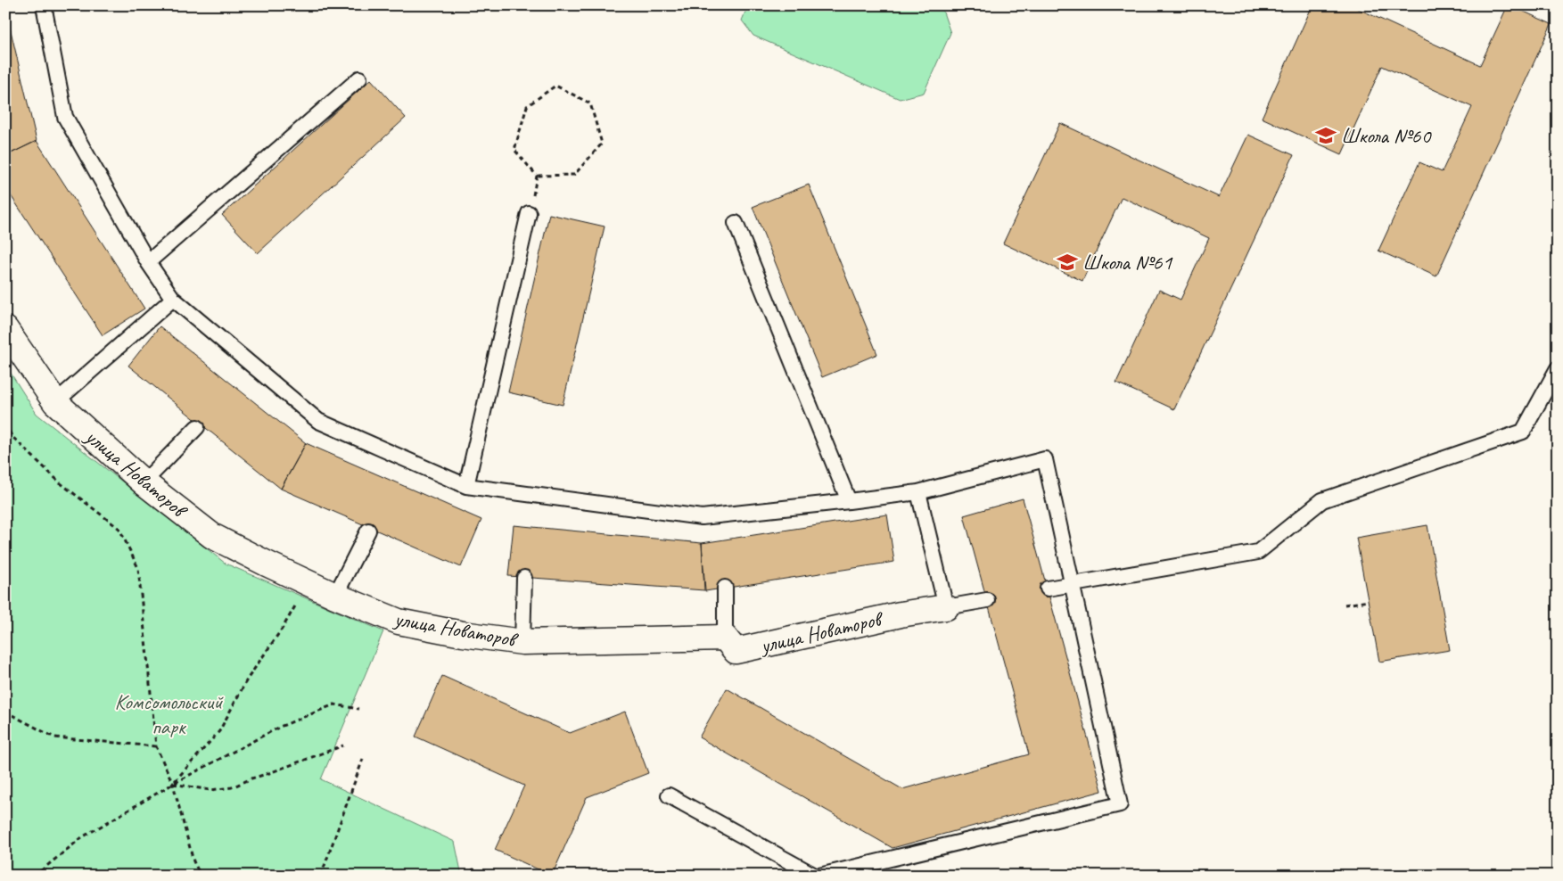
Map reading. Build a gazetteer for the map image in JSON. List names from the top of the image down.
{
  "streets": {
    "street": ["улица Новаторов"]
  },
  "parks": ["Комсомольский парк"],
  "places": {
    "school or university": ["Школа №60", "Школа №61"]
  }
}
